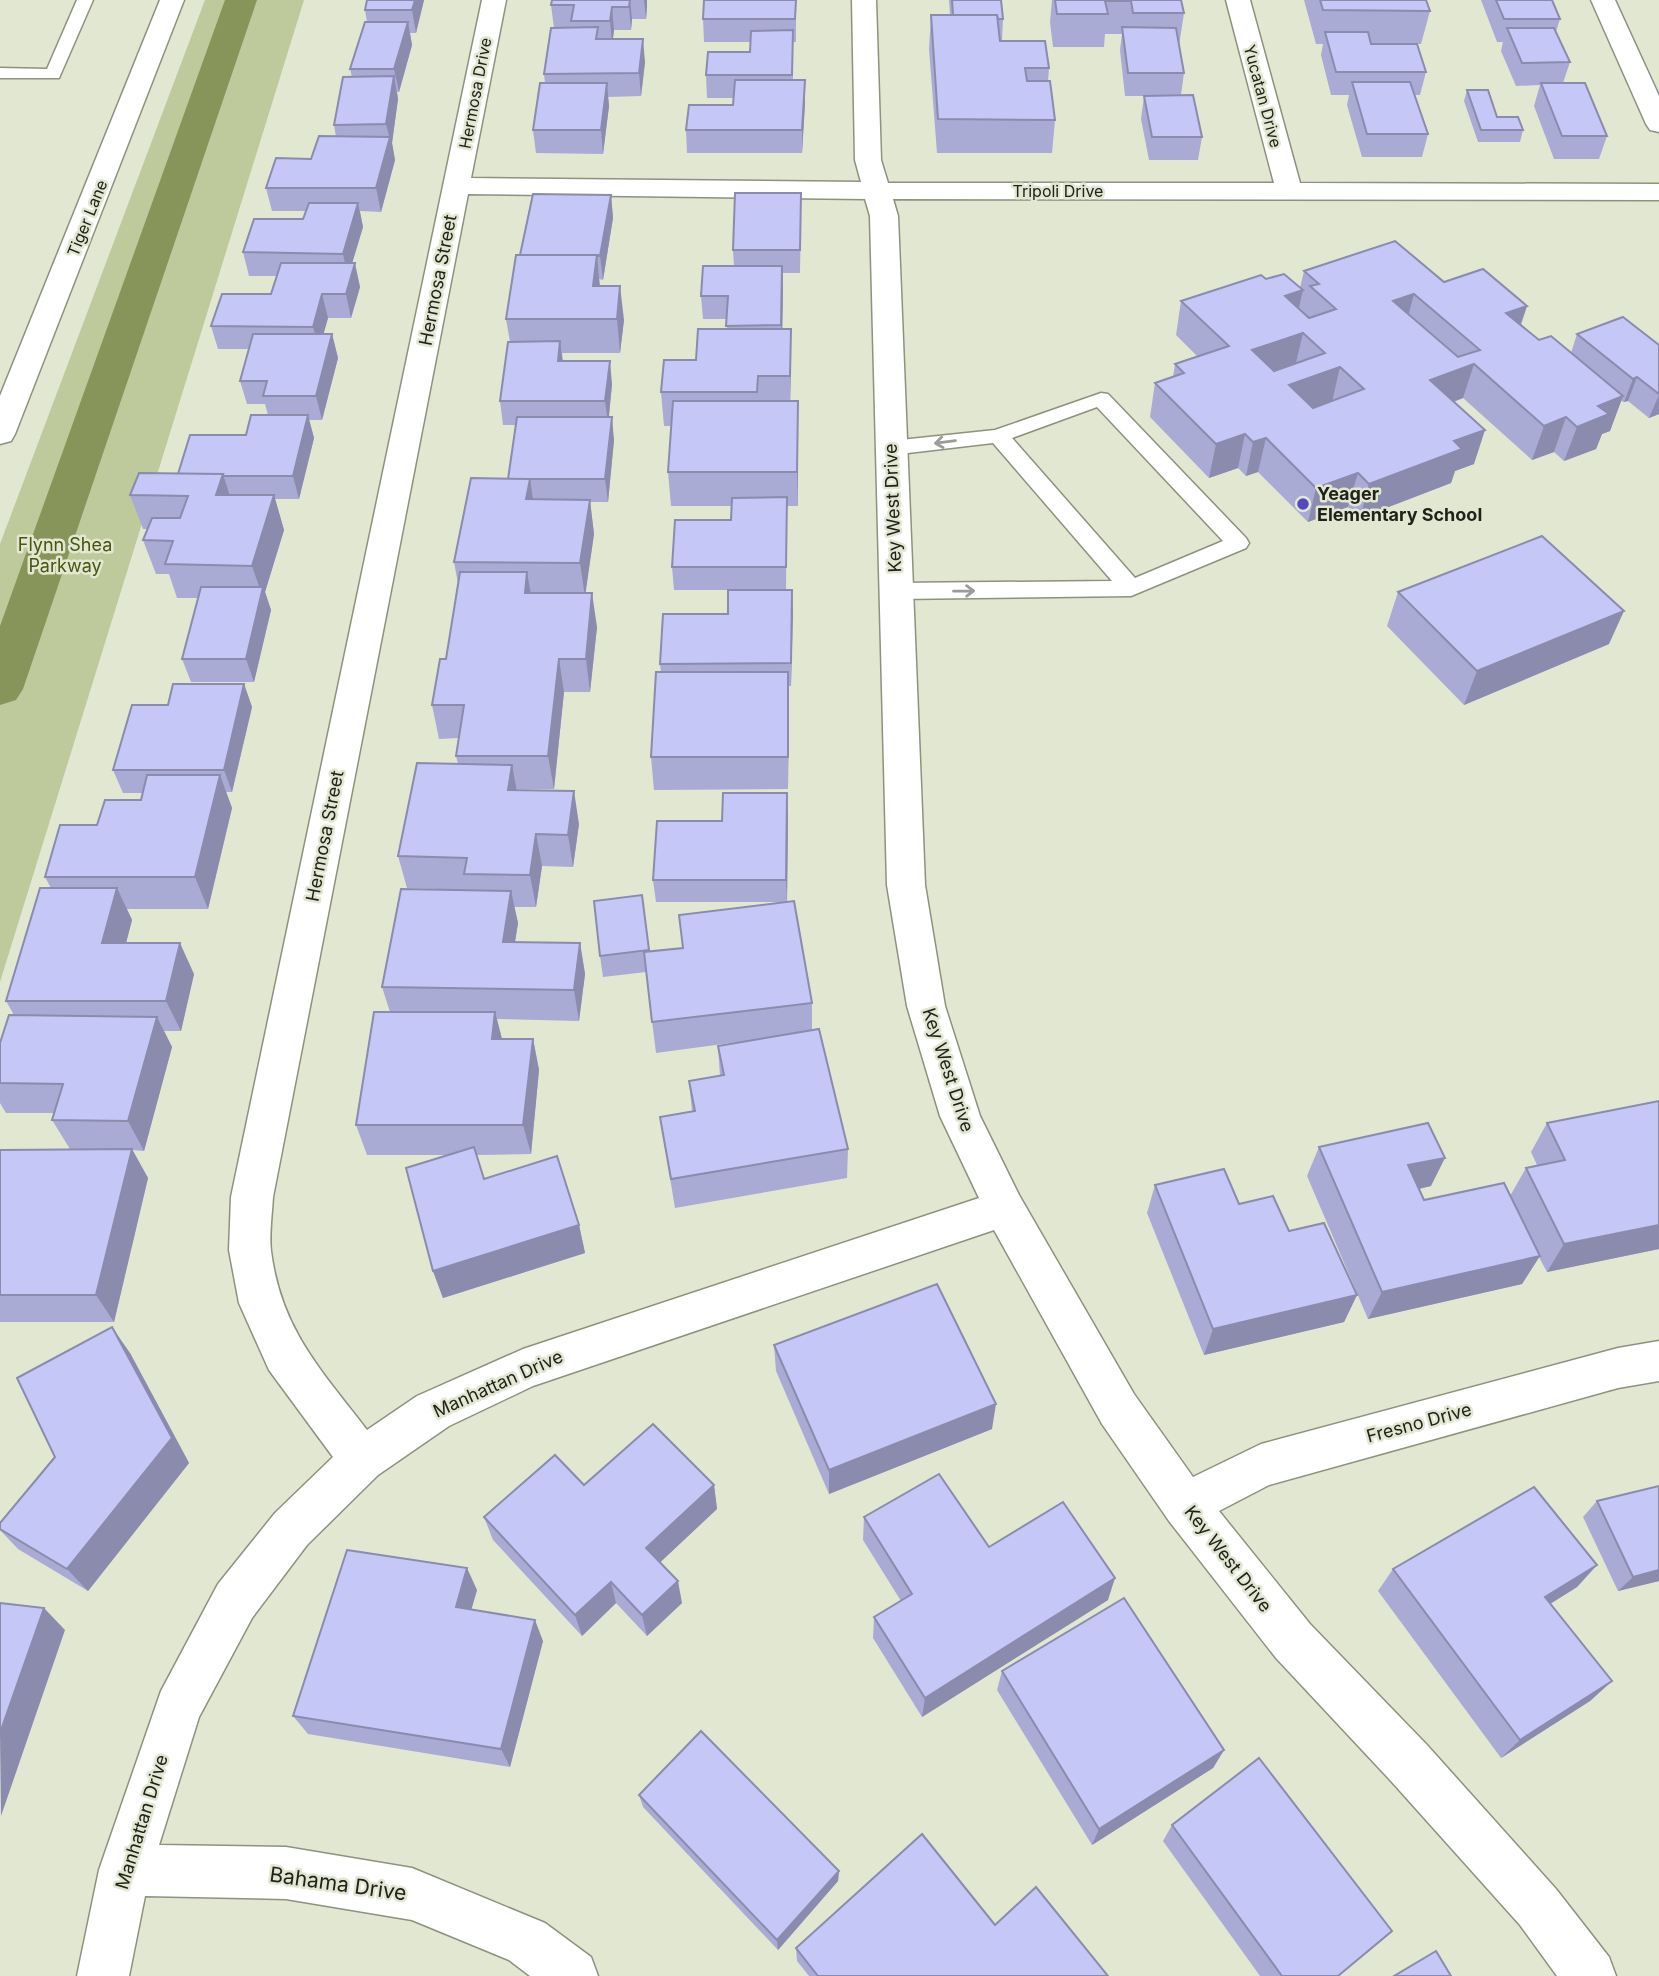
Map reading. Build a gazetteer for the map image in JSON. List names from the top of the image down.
{
  "streets": {
    "street": [
      "Hermosa Drive",
      "Yucatan Drive",
      "Tripoli Drive",
      "Tiger Lane",
      "Hermosa Street",
      "Key West Drive",
      "Manhattan Drive",
      "Fresno Drive",
      "Bahama Drive"
    ]
  },
  "crossings": [
    ["Hermosa Drive", "Tripoli Drive"],
    ["Hermosa Drive", "Hermosa Street"],
    ["Yucatan Drive", "Tripoli Drive"],
    ["Tripoli Drive", "Hermosa Street"],
    ["Tripoli Drive", "Key West Drive"],
    ["Hermosa Street", "Manhattan Drive"],
    ["Key West Drive", "Manhattan Drive"],
    ["Key West Drive", "Fresno Drive"],
    ["Manhattan Drive", "Bahama Drive"]
  ],
  "parks": ["Flynn Shea Parkway"],
  "places": ["Yeager Elementary School"]
}
